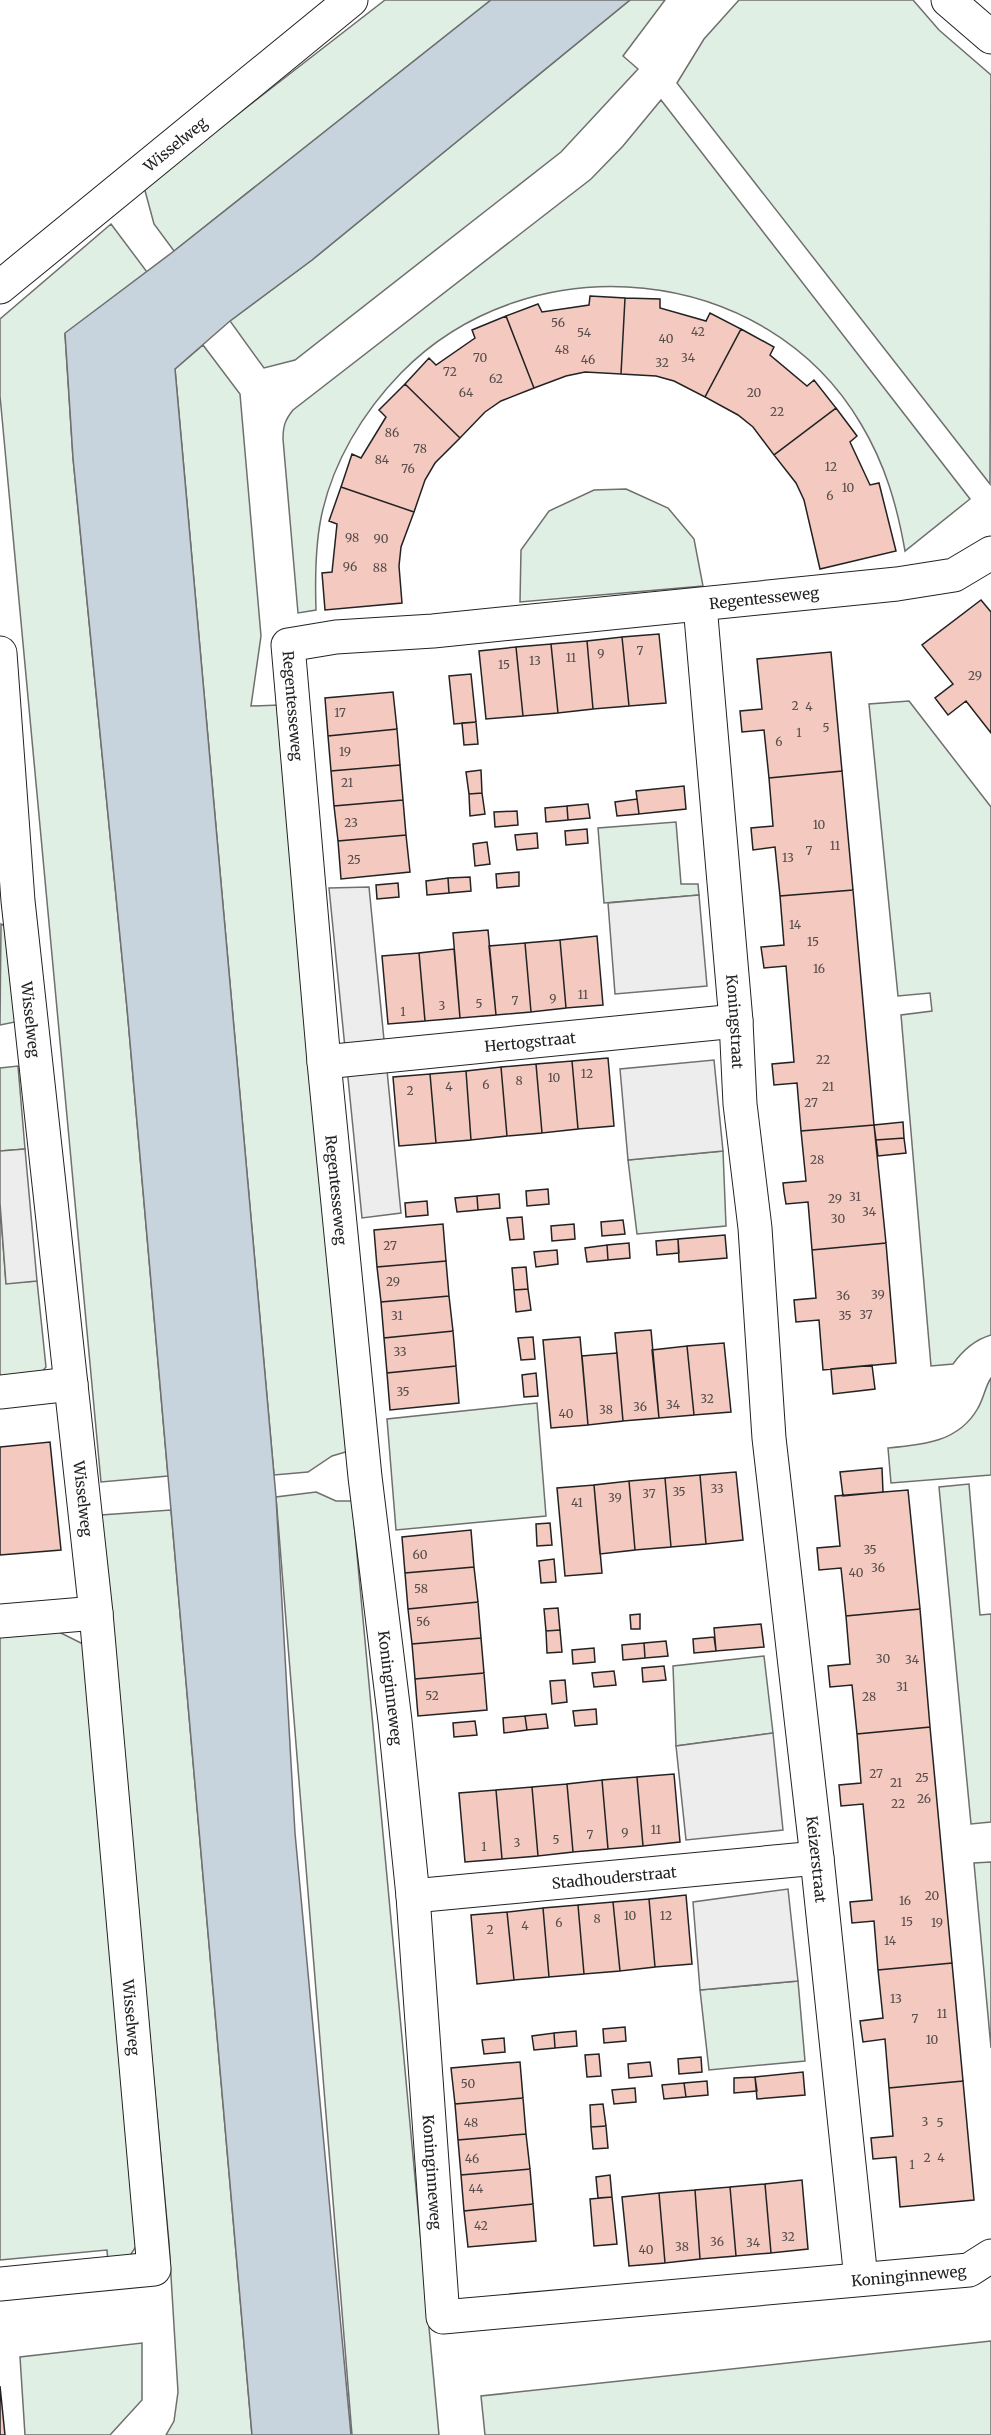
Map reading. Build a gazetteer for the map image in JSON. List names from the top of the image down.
{
  "streets": {
    "street": [
      "Wisselweg",
      "Regentesseweg",
      "Koningstraat",
      "Hertogstraat",
      "Koninginneweg",
      "Keizerstraat",
      "Stadhouderstraat"
    ]
  },
  "crossings": [
    ["Regentesseweg", "Koningstraat"],
    ["Regentesseweg", "Hertogstraat"],
    ["Regentesseweg", "Koninginneweg"],
    ["Koningstraat", "Hertogstraat"],
    ["Koningstraat", "Keizerstraat"],
    ["Koninginneweg", "Keizerstraat"],
    ["Koninginneweg", "Stadhouderstraat"],
    ["Keizerstraat", "Stadhouderstraat"]
  ],
  "house_numbers": [
    "56",
    "42",
    "54",
    "40",
    "48",
    "70",
    "34",
    "46",
    "32",
    "72",
    "62",
    "64",
    "20",
    "22",
    "86",
    "78",
    "84",
    "12",
    "76",
    "10",
    "6",
    "98",
    "90",
    "96",
    "88",
    "7",
    "9",
    "11",
    "13",
    "15",
    "29",
    "2",
    "4",
    "17",
    "5",
    "1",
    "6",
    "19",
    "21",
    "23",
    "10",
    "11",
    "7",
    "13",
    "25",
    "14",
    "15",
    "16",
    "11",
    "9",
    "7",
    "5",
    "3",
    "1",
    "22",
    "12",
    "10",
    "8",
    "6",
    "4",
    "21",
    "2",
    "27",
    "28",
    "31",
    "29",
    "34",
    "30",
    "27",
    "29",
    "39",
    "36",
    "37",
    "31",
    "35",
    "33",
    "35",
    "32",
    "34",
    "36",
    "38",
    "40",
    "33",
    "35",
    "37",
    "39",
    "41",
    "35",
    "60",
    "36",
    "40",
    "58",
    "56",
    "30",
    "34",
    "31",
    "52",
    "28",
    "27",
    "25",
    "21",
    "26",
    "22",
    "11",
    "9",
    "7",
    "5",
    "3",
    "1",
    "20",
    "16",
    "10",
    "12",
    "8",
    "15",
    "6",
    "19",
    "4",
    "2",
    "14",
    "13",
    "11",
    "7",
    "10",
    "50",
    "3",
    "48",
    "5",
    "2",
    "4",
    "46",
    "1",
    "44",
    "42",
    "32",
    "36",
    "34",
    "38",
    "40"
  ]
}
